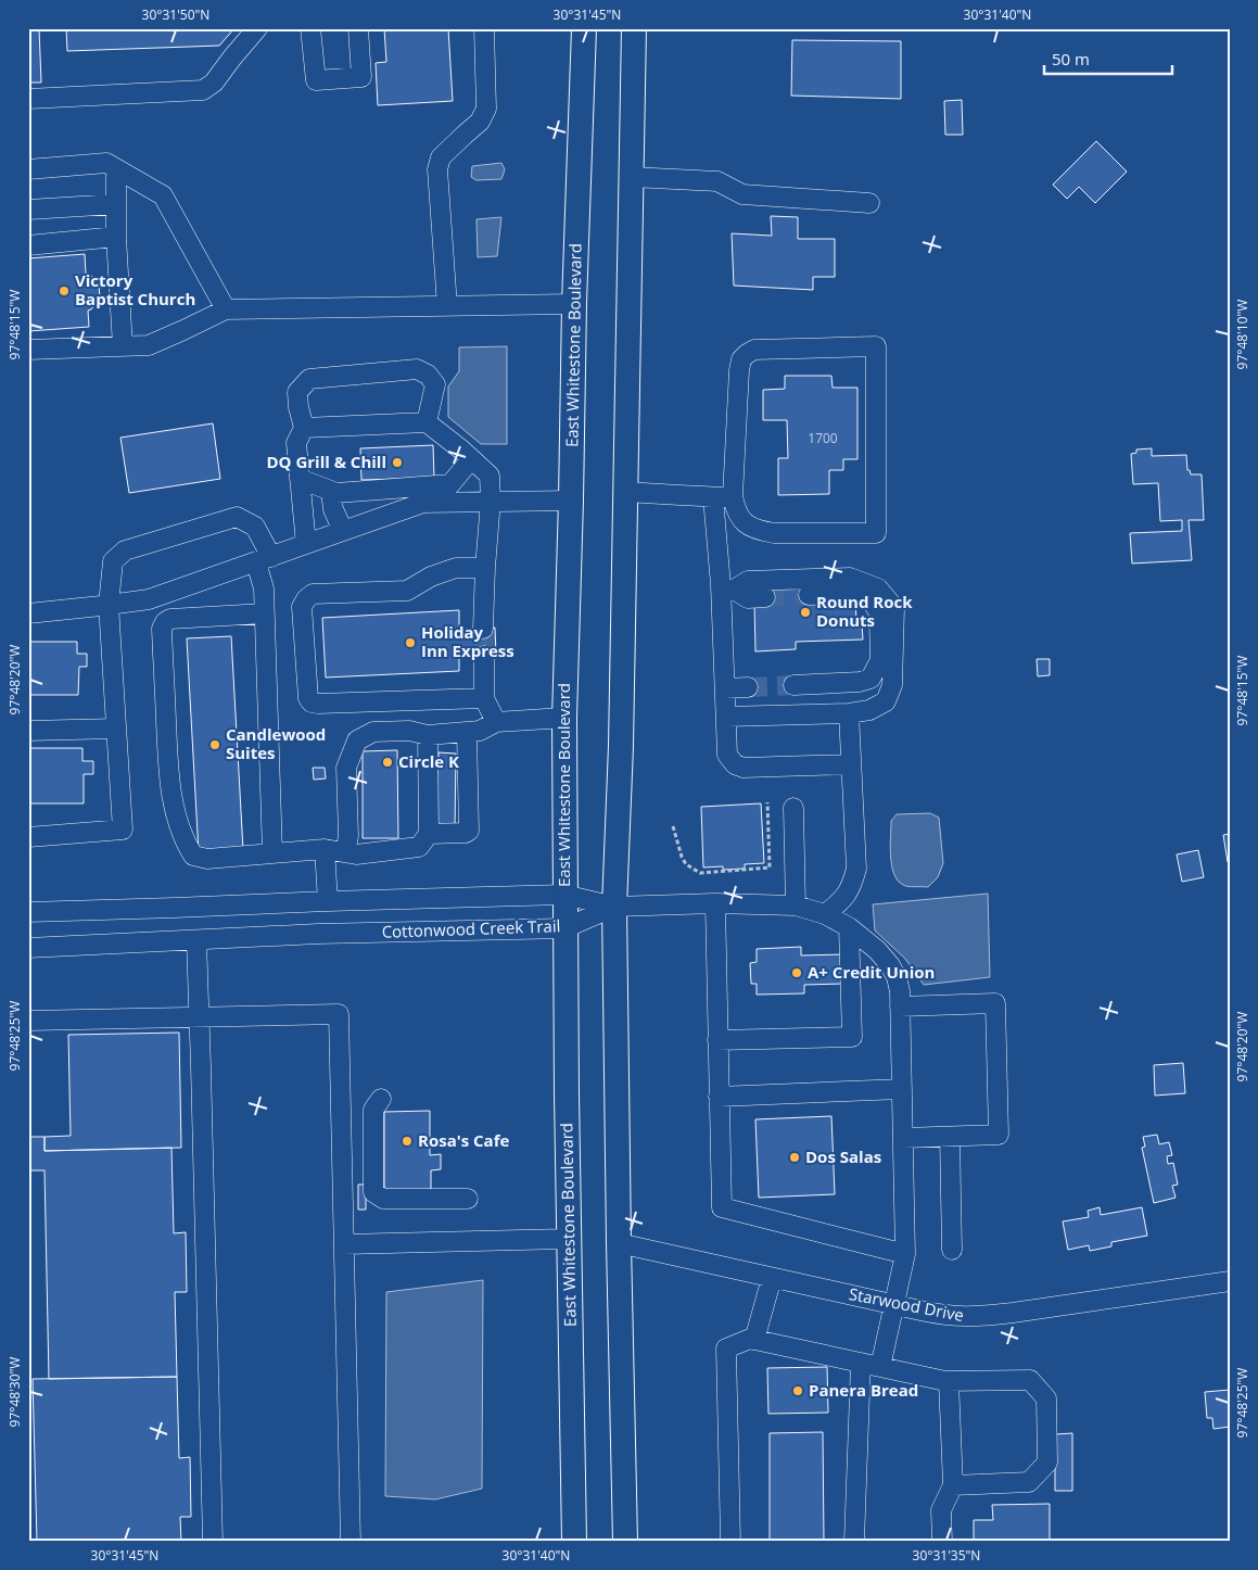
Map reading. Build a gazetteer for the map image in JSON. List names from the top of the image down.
{
  "streets": {
    "main road": ["East Whitestone Boulevard"],
    "street": ["Cottonwood Creek Trail", "Starwood Drive"]
  },
  "crossings": [
    ["East Whitestone Boulevard", "Cottonwood Creek Trail"]
  ],
  "places": [
    "Victory Baptist Church",
    "DQ Grill & Chill",
    "Round Rock Donuts",
    "Holiday Inn Express",
    "Candlewood Suites",
    "Circle K",
    "A+ Credit Union",
    "Rosa's Cafe",
    "Dos Salas",
    "Panera Bread"
  ],
  "house_numbers": ["1700"],
  "scale_bar": "50 m",
  "coordinates": [
    "30°31'50\"N",
    "30°31'45\"N",
    "30°31'40\"N",
    "97°48'15\"W",
    "97°48'10\"W",
    "97°48'20\"W",
    "97°48'25\"W",
    "97°48'30\"W",
    "30°31'35\"N"
  ]
}
